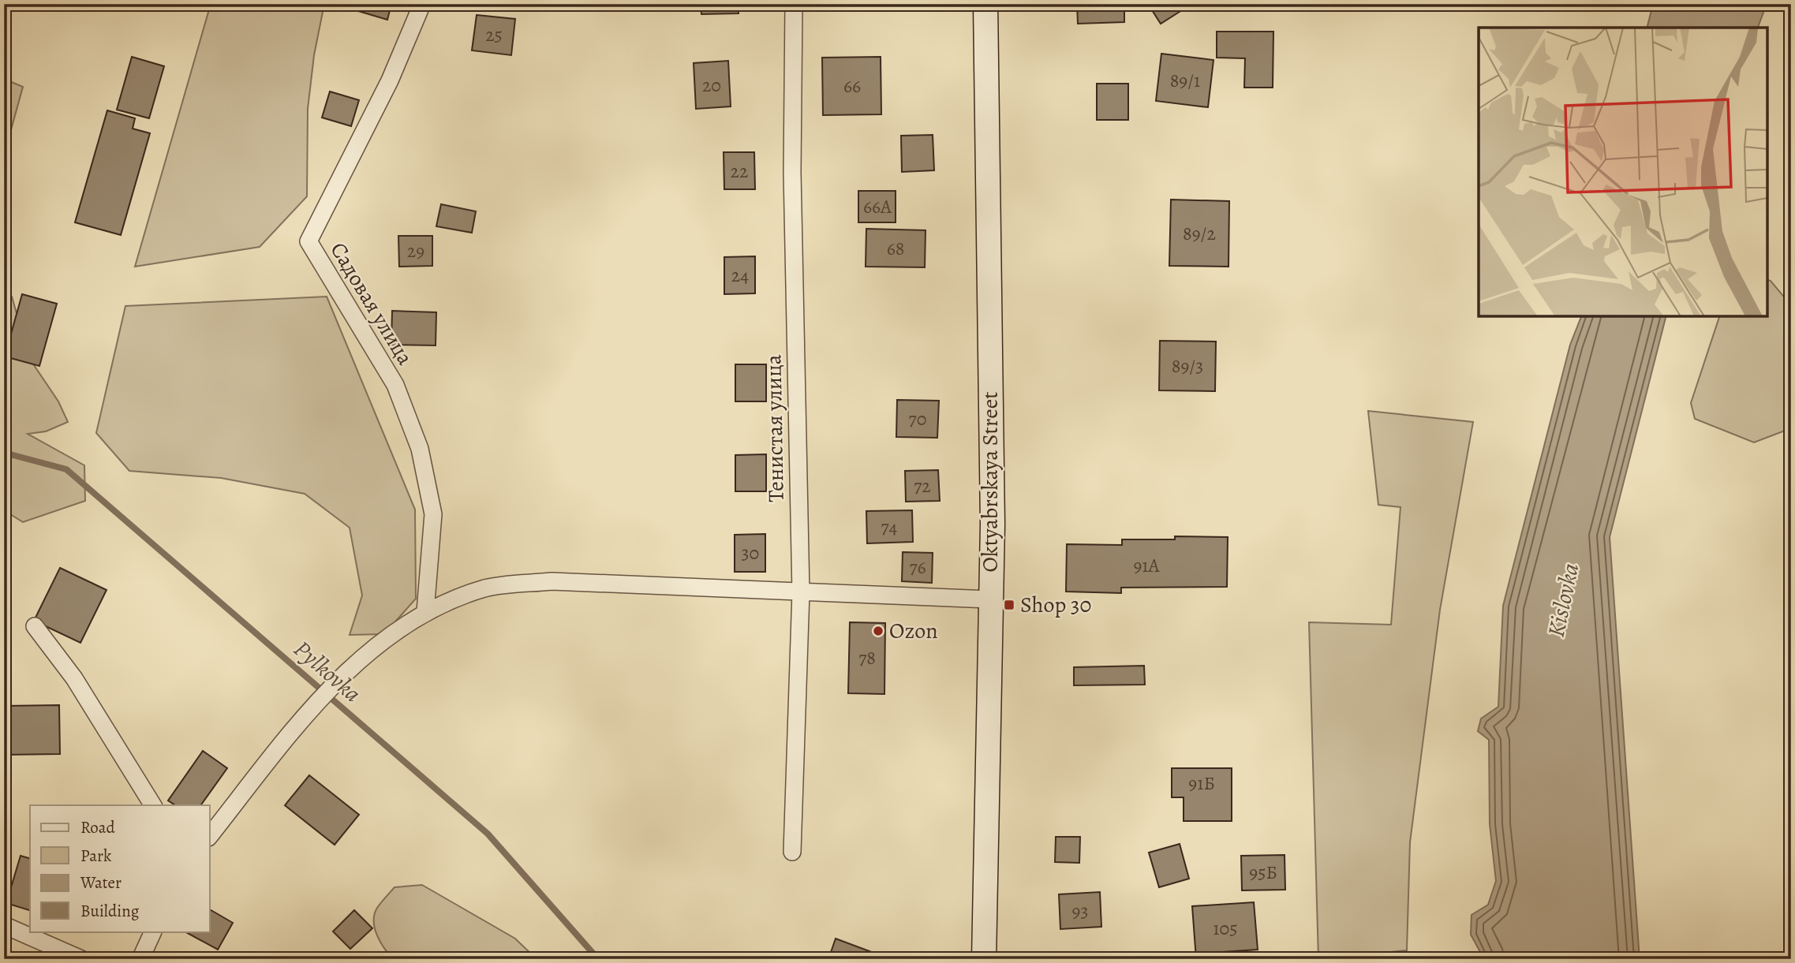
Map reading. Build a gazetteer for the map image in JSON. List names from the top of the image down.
{
  "streets": {
    "street": ["Садовая улица", "Тенистая улица", "Oktyabrskaya Street"]
  },
  "water": ["Kislovka", "Pylkovka"],
  "places": {
    "transit": ["Shop 30"],
    "other": ["Ozon"]
  },
  "house_numbers": [
    "25",
    "89/1",
    "20",
    "66",
    "22",
    "66А",
    "89/2",
    "68",
    "29",
    "24",
    "89/3",
    "70",
    "72",
    "74",
    "30",
    "91А",
    "76",
    "78",
    "91Б",
    "95Б",
    "93",
    "105"
  ],
  "legend": [
    "Road",
    "Park",
    "Water",
    "Building"
  ]
}
